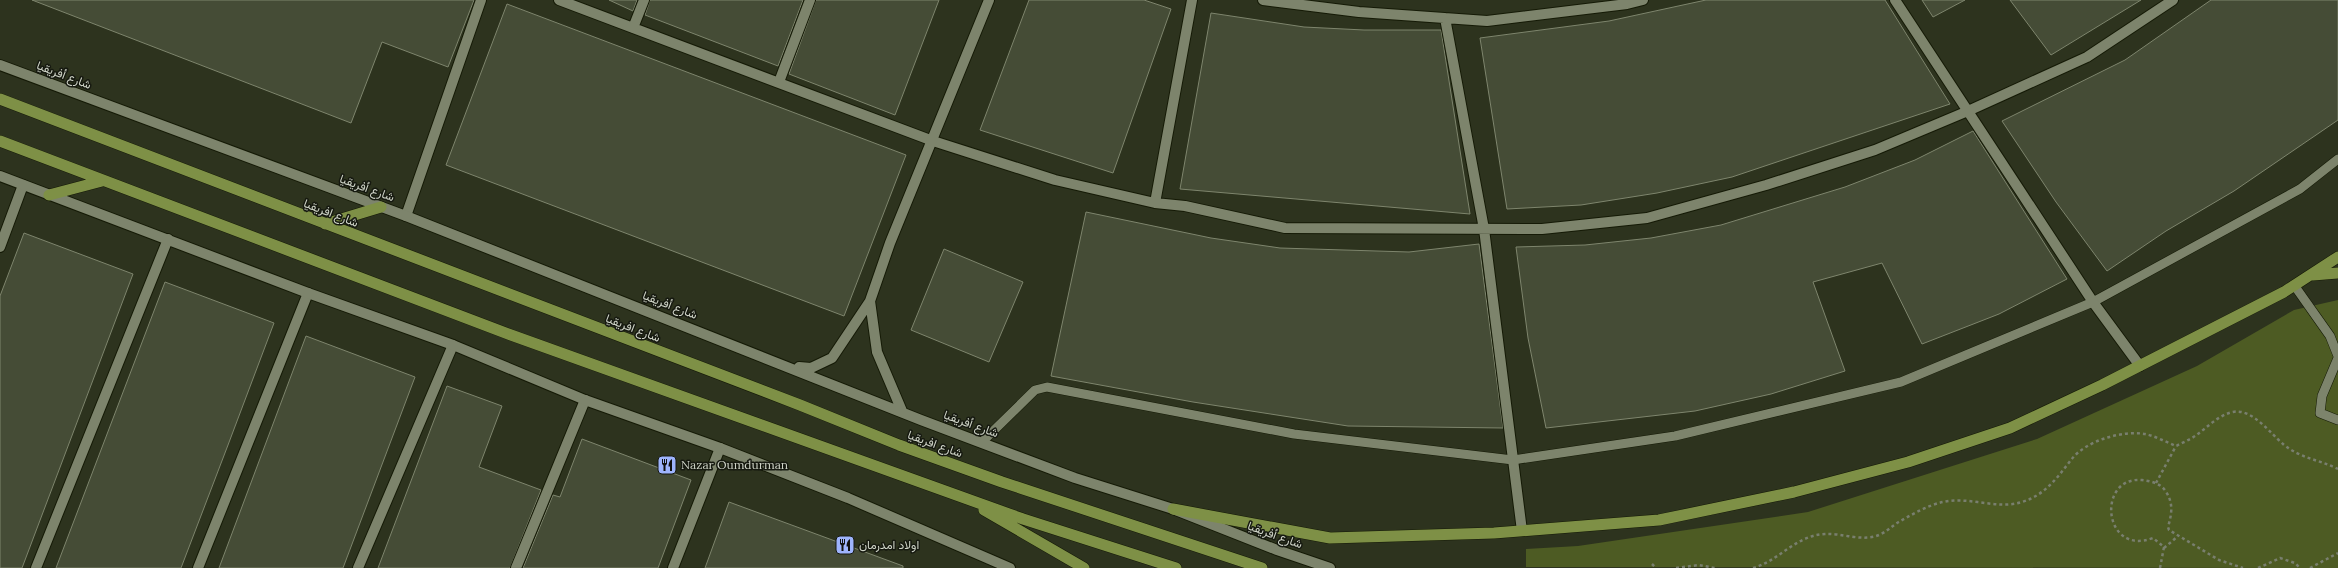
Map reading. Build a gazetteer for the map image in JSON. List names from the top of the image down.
{
  "streets": {
    "highway": ["شارع افريقيا"],
    "street": ["شارع أفريقيا"]
  },
  "places": {
    "restaurant": ["Nazar Oumdurman", "اولاد امدرمان"]
  }
}
